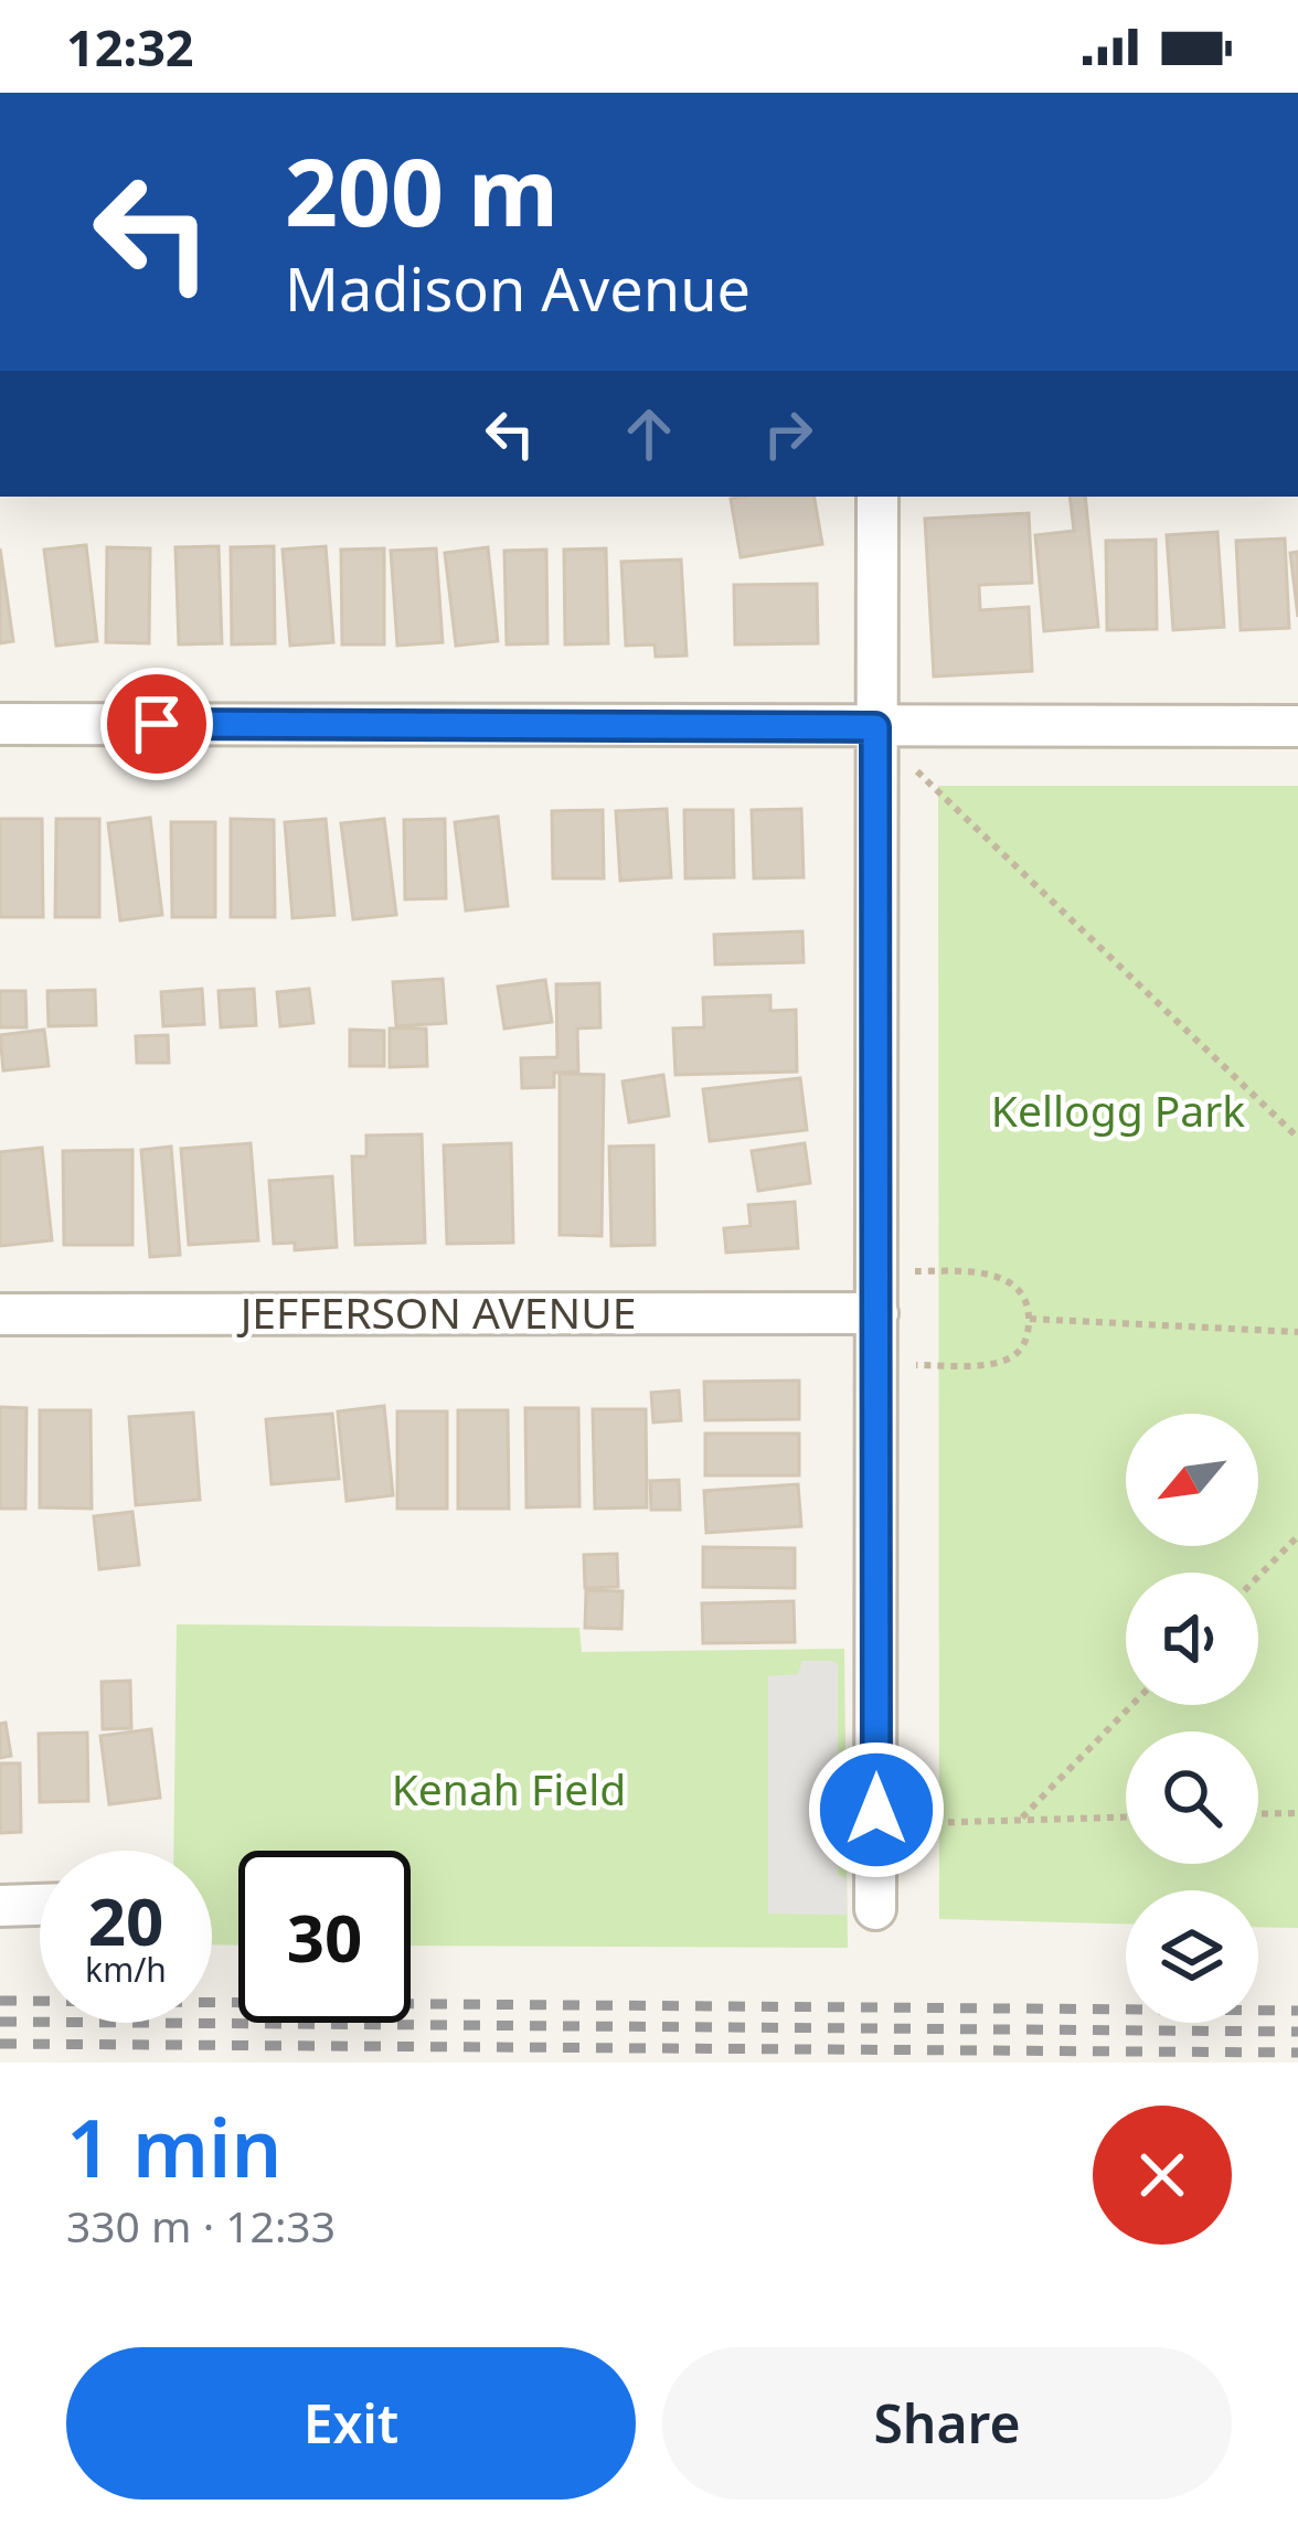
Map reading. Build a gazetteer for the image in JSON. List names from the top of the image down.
{
  "streets": {
    "street": ["JEFFERSON AVENUE"]
  },
  "parks": ["Kellogg Park", "Kenah Field"],
  "north": "bottom left",
  "page": {
    "status": "12:32",
    "turn": ["200 m", "Madison Avenue"],
    "speed": "20 km/h",
    "limit": "30",
    "heading": ["1 min", "330 m · 12:33"],
    "buttons": ["Exit", "Share"]
  }
}
